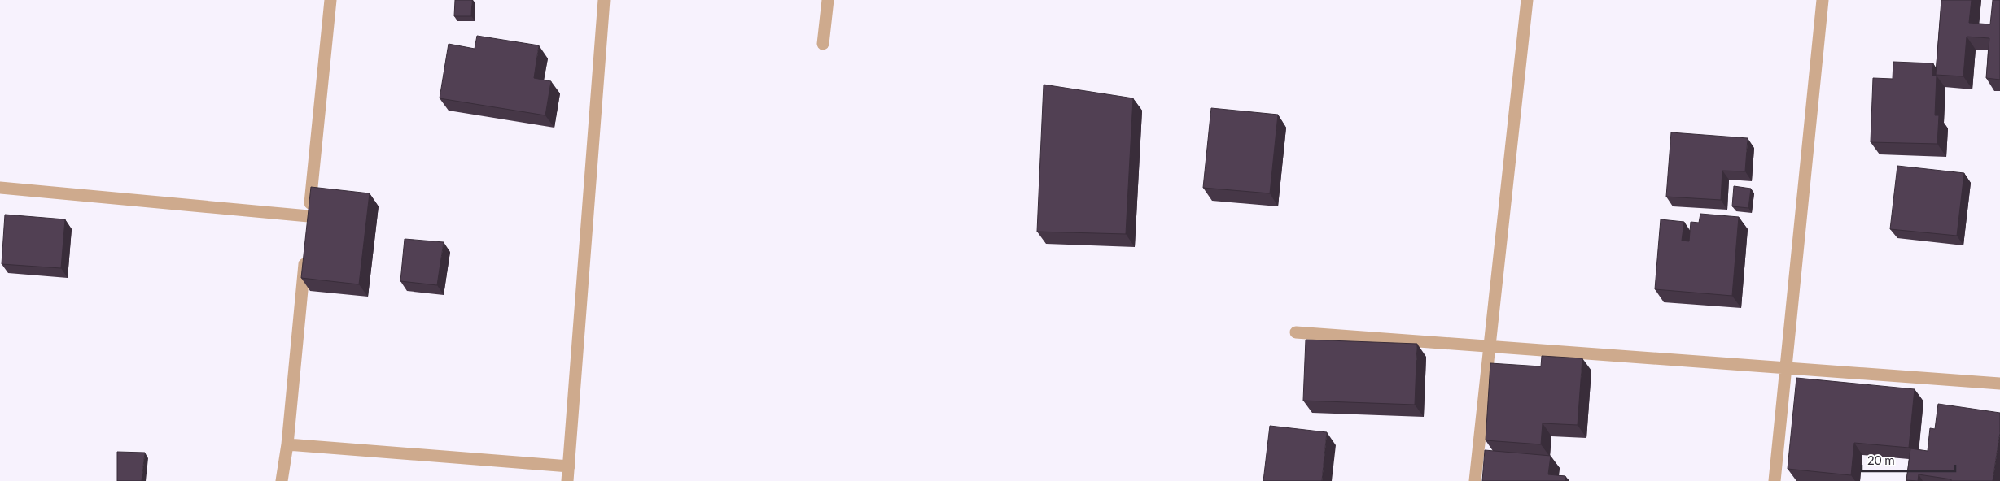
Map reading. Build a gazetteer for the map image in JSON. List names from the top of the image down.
{
  "scale_bar": "20 m"
}
